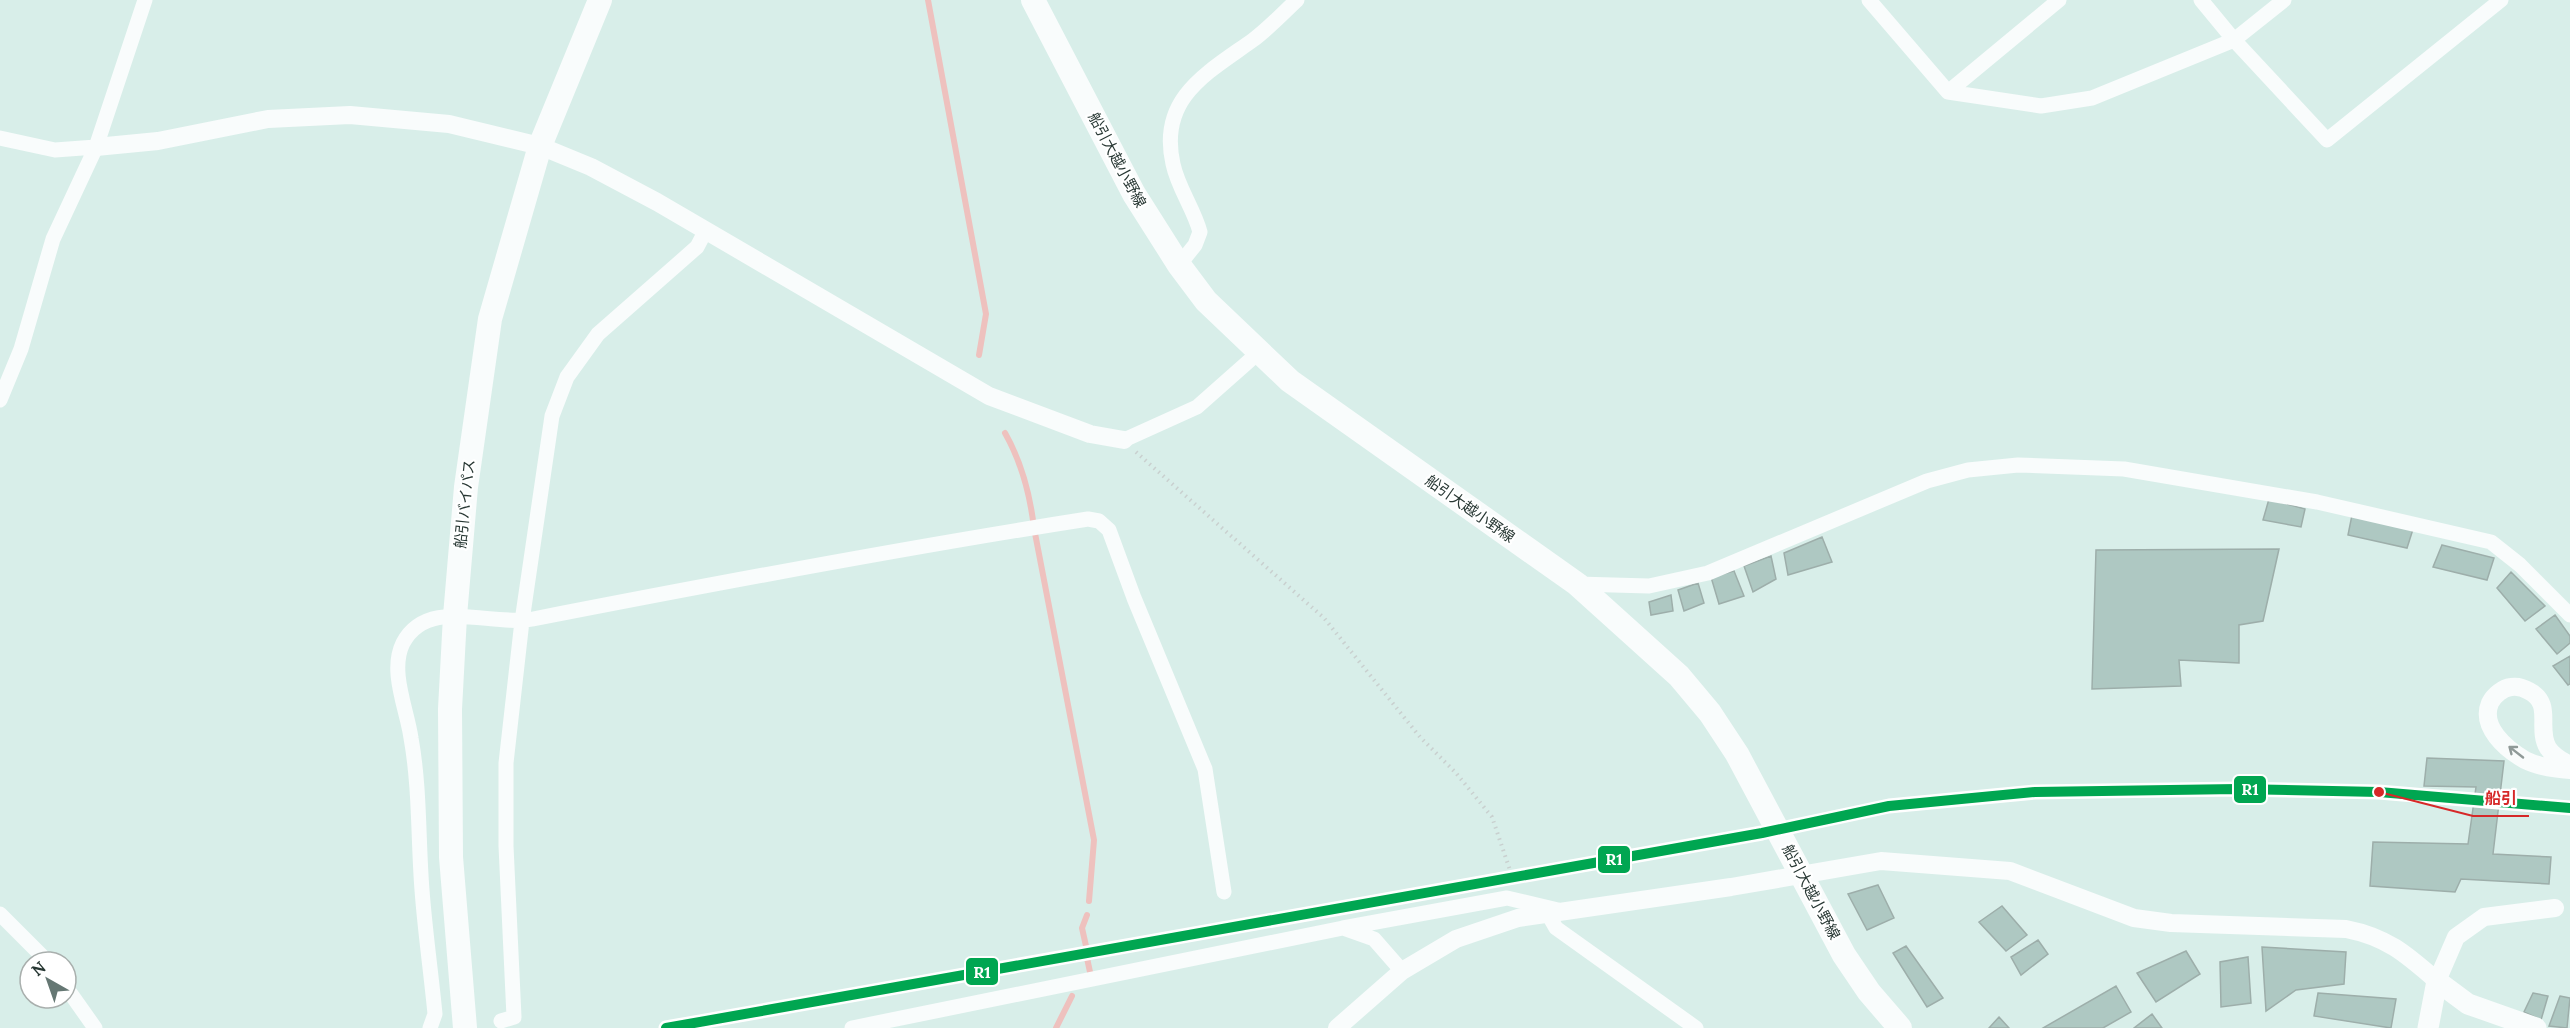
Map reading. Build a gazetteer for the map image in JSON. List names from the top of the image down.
{
  "streets": {
    "main road": ["船引大越小野線", "船引バイパス"]
  },
  "places": ["船引"],
  "lines": ["transit line R1"],
  "north": "top left"
}
